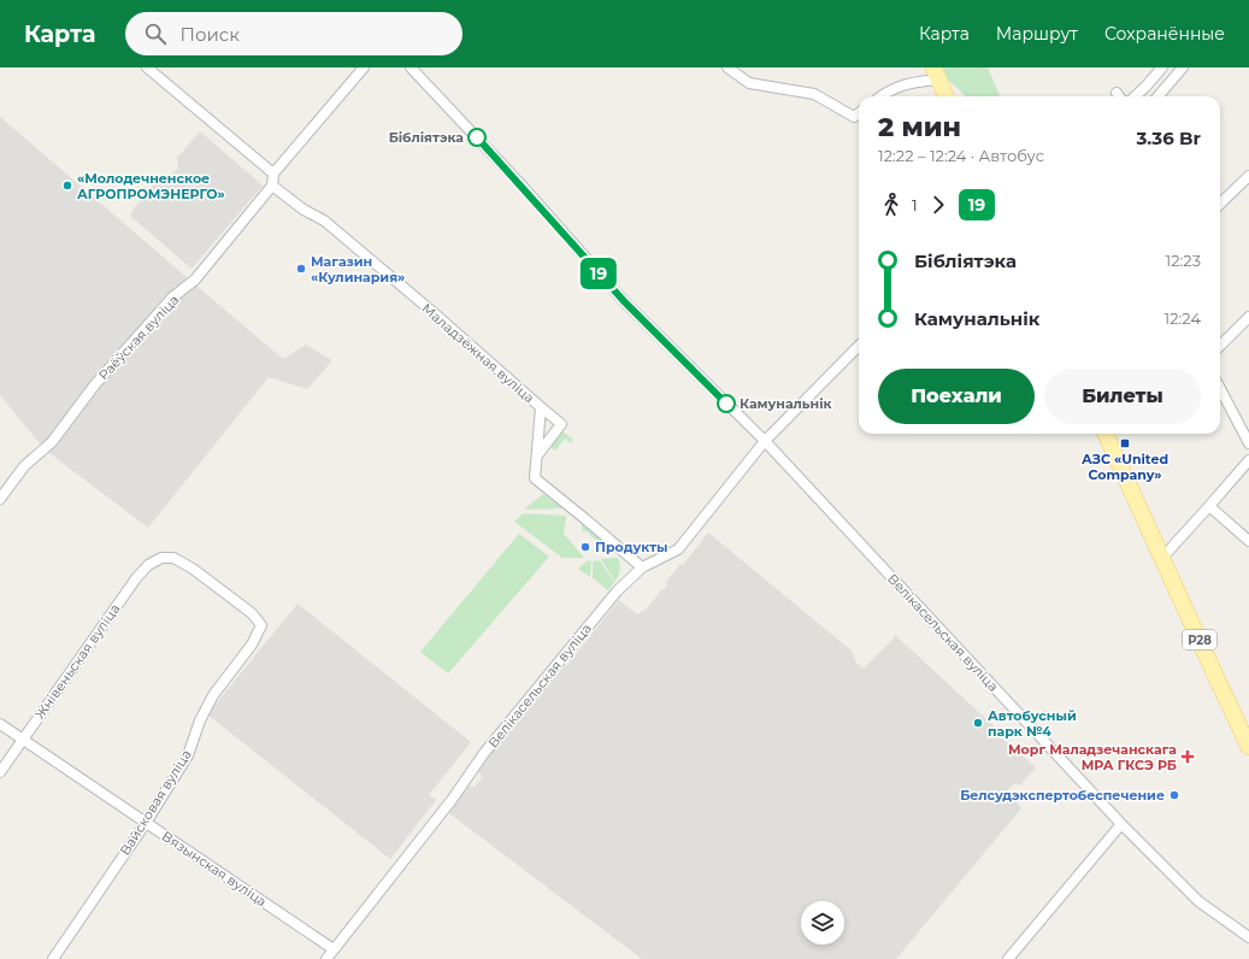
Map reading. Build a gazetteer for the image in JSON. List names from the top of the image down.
{
  "streets": {
    "main road": ["Р28"],
    "street": [
      "Раёўская вуліца",
      "Маладзёжная вуліца",
      "Велікасельская вуліца",
      "Жнівеньская вуліца",
      "Вайсковая вуліца",
      "Вязынская вуліца"
    ]
  },
  "crossings": [
    ["Раёўская вуліца", "Маладзёжная вуліца"],
    ["Маладзёжная вуліца", "Велікасельская вуліца"],
    ["Велікасельская вуліца", "Вязынская вуліца"],
    ["Жнівеньская вуліца", "Вайсковая вуліца"],
    ["Жнівеньская вуліца", "Вязынская вуліца"],
    ["Вайсковая вуліца", "Вязынская вуліца"]
  ],
  "places": {
    "other": [
      "Бібліятэка",
      "«Молодечненское АГРОПРОМЭНЕРГО»",
      "Магазин «Кулинария»",
      "Камунальнік",
      "Продукты",
      "Автобусный парк №4",
      "Белсудэкспертобеспечение"
    ],
    "transit": ["АЗС «United Company»"],
    "health": ["Морг Маладзечанскага МРА ГКСЭ РБ"]
  },
  "lines": ["bus line 19"],
  "page": {
    "header": "Карта",
    "search": "Поиск",
    "nav": ["Карта", "Маршрут", "Сохранённые"],
    "on_map": "19",
    "heading": ["2 мин", "12:22 – 12:24 · Автобус", "3.36 Br"],
    "legs": ["1", "19"],
    "list": [
      {
        "name": "Бібліятэка",
        "value": "12:23"
      },
      {
        "name": "Камунальнік",
        "value": "12:24"
      }
    ],
    "buttons": ["Поехали", "Билеты"]
  }
}
